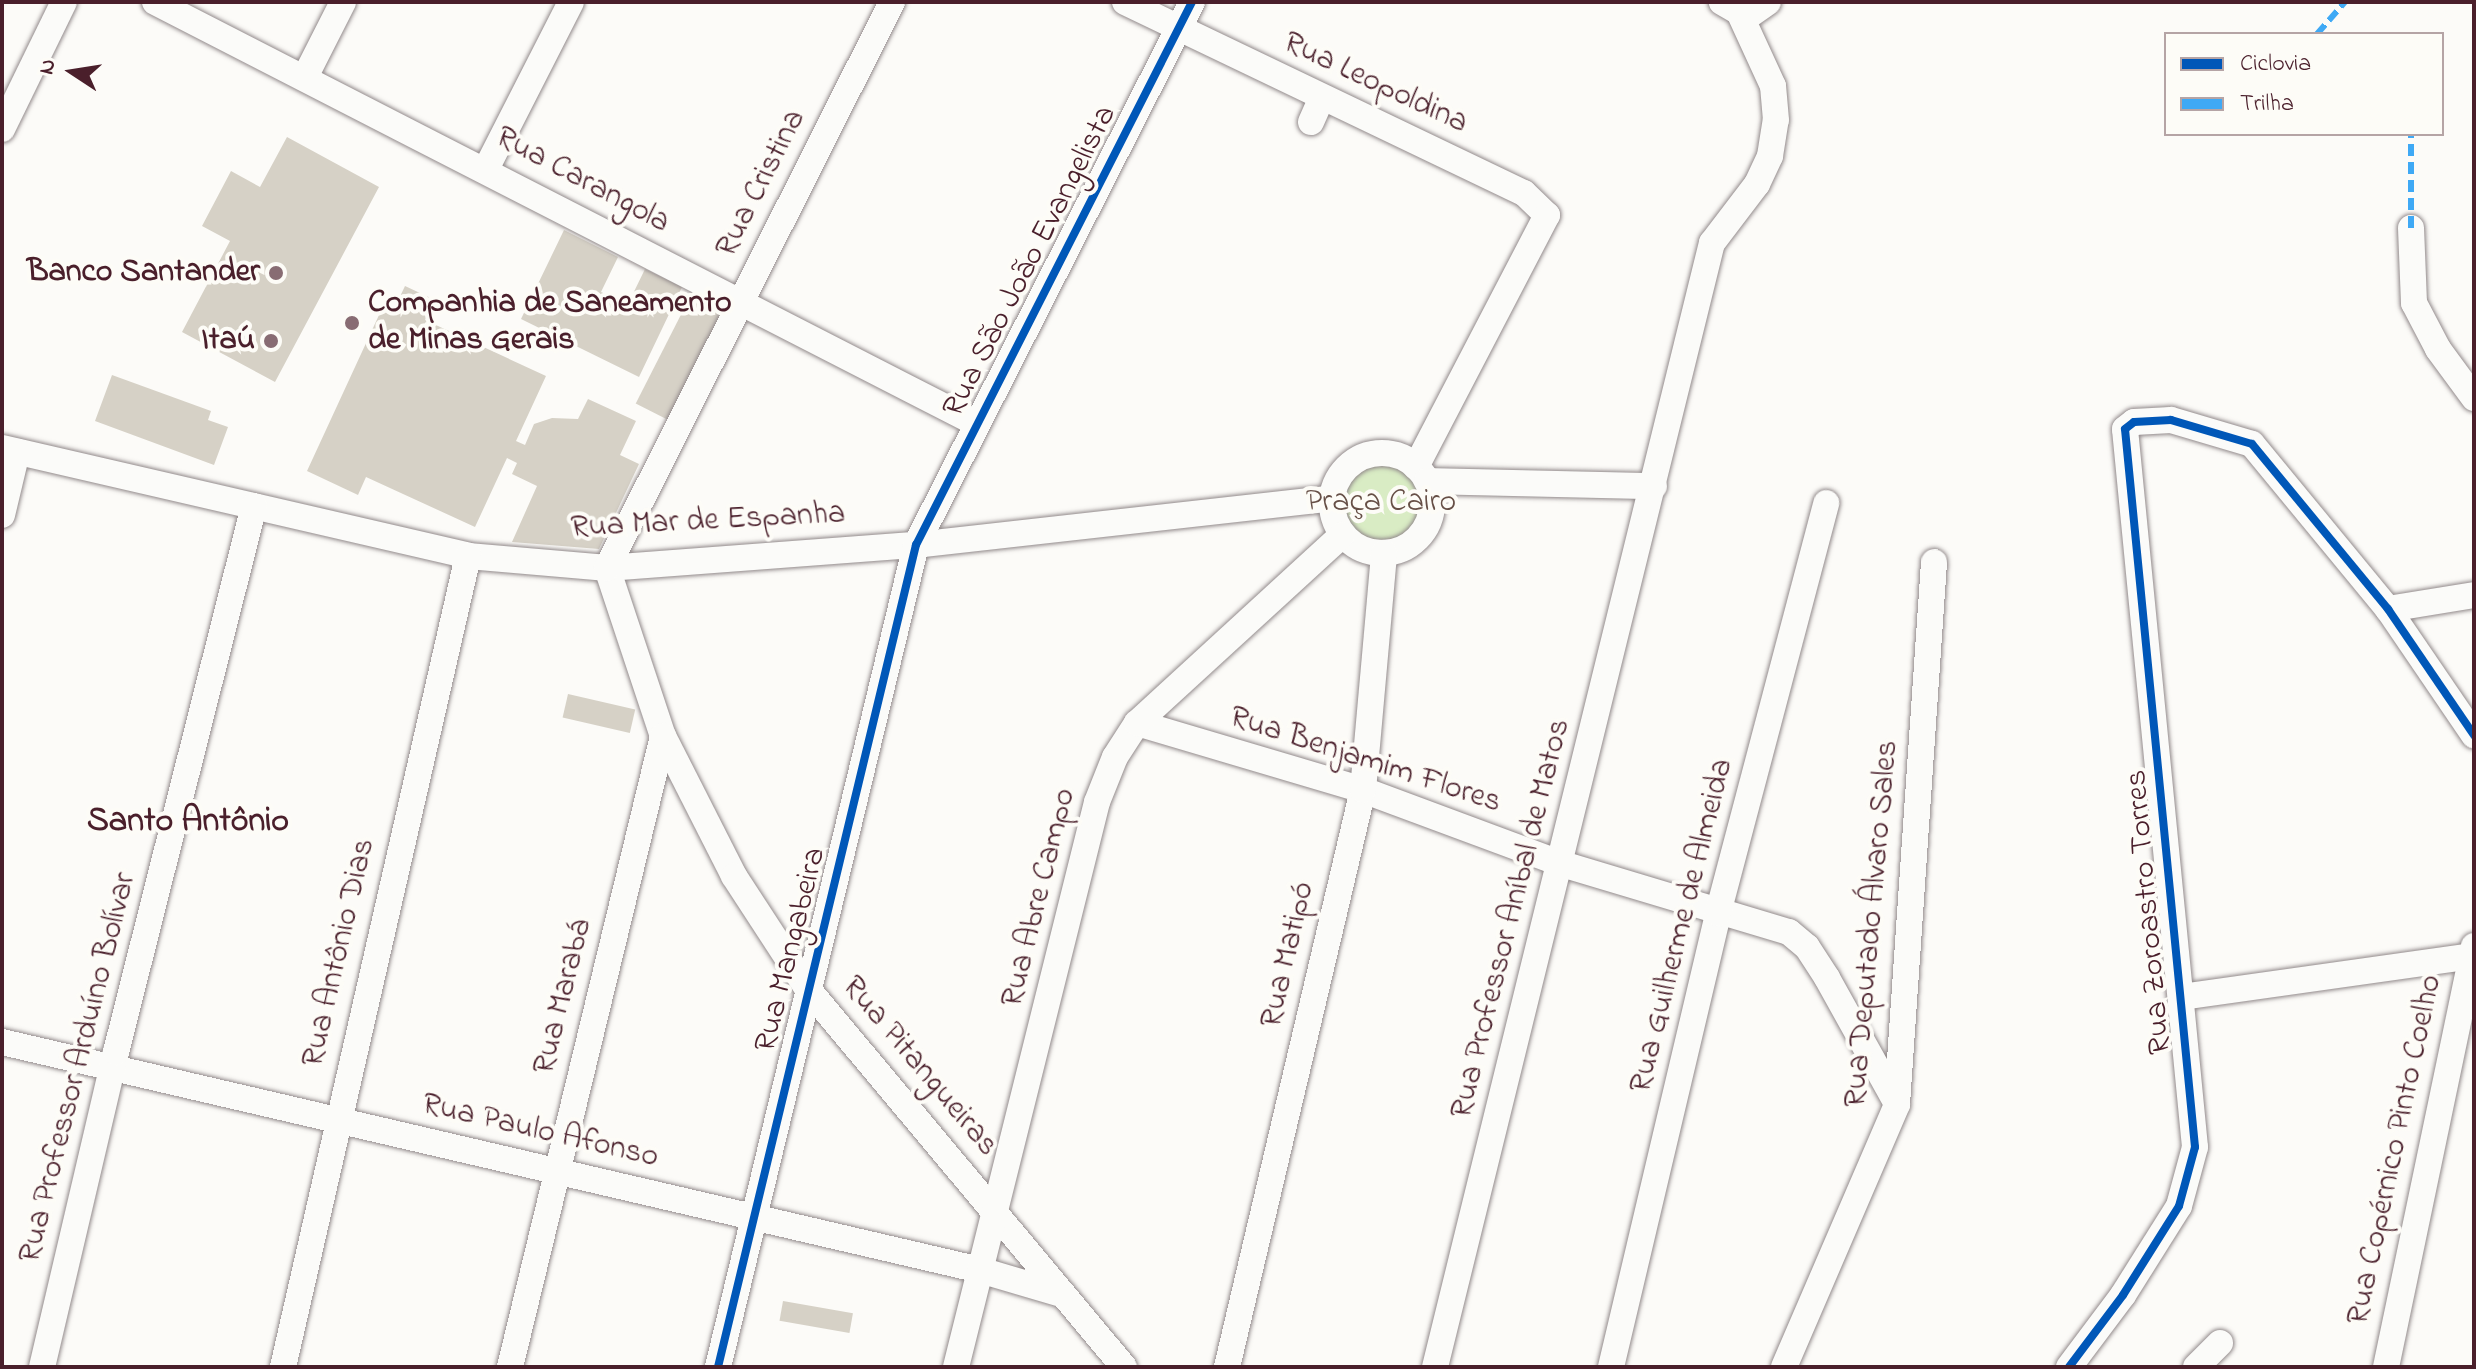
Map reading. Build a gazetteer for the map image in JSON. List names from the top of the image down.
{
  "streets": {
    "street": [
      "Rua Leopoldina",
      "Rua Carangola",
      "Rua Cristina",
      "Rua São João Evangelista",
      "Rua Mar de Espanha",
      "Rua Benjamim Flores",
      "Rua Abre Campo",
      "Rua Zoroastro Torres",
      "Rua Professor Aníbal de Matos",
      "Rua Deputado Álvaro Sales",
      "Rua Guilherme de Almeida",
      "Rua Mangabeira",
      "Rua Antônio Dias",
      "Rua Matipó",
      "Rua Marabá",
      "Rua Pitangueiras",
      "Rua Professor Arduíno Bolívar",
      "Rua Paulo Afonso",
      "Rua Copérnico Pinto Coelho"
    ]
  },
  "crossings": [
    ["Rua Leopoldina", "Rua São João Evangelista"],
    ["Rua Leopoldina", "Rua Mar de Espanha"],
    ["Rua Leopoldina", "Rua Abre Campo"],
    ["Rua Leopoldina", "Rua Matipó"],
    ["Rua Carangola", "Rua Cristina"],
    ["Rua Carangola", "Rua São João Evangelista"],
    ["Rua Cristina", "Rua Mar de Espanha"],
    ["Rua Cristina", "Rua Pitangueiras"],
    ["Rua São João Evangelista", "Rua Mar de Espanha"],
    ["Rua São João Evangelista", "Rua Mangabeira"],
    ["Rua Mar de Espanha", "Rua Abre Campo"],
    ["Rua Mar de Espanha", "Rua Mangabeira"],
    ["Rua Mar de Espanha", "Rua Antônio Dias"],
    ["Rua Mar de Espanha", "Rua Matipó"],
    ["Rua Mar de Espanha", "Rua Pitangueiras"],
    ["Rua Mar de Espanha", "Rua Professor Arduíno Bolívar"],
    ["Rua Benjamim Flores", "Rua Abre Campo"],
    ["Rua Benjamim Flores", "Rua Professor Aníbal de Matos"],
    ["Rua Benjamim Flores", "Rua Deputado Álvaro Sales"],
    ["Rua Benjamim Flores", "Rua Guilherme de Almeida"],
    ["Rua Benjamim Flores", "Rua Matipó"],
    ["Rua Abre Campo", "Rua Matipó"],
    ["Rua Abre Campo", "Rua Pitangueiras"],
    ["Rua Abre Campo", "Rua Paulo Afonso"],
    ["Rua Mangabeira", "Rua Pitangueiras"],
    ["Rua Mangabeira", "Rua Paulo Afonso"],
    ["Rua Antônio Dias", "Rua Paulo Afonso"],
    ["Rua Marabá", "Rua Pitangueiras"],
    ["Rua Marabá", "Rua Paulo Afonso"],
    ["Rua Pitangueiras", "Rua Paulo Afonso"],
    ["Rua Professor Arduíno Bolívar", "Rua Paulo Afonso"]
  ],
  "districts": ["Santo Antônio"],
  "parks": ["Praça Cairo"],
  "places": ["Banco Santander", "Companhia de Saneamento de Minas Gerais", "Itaú"],
  "legend": ["Ciclovia", "Trilha"],
  "north": "left"
}
